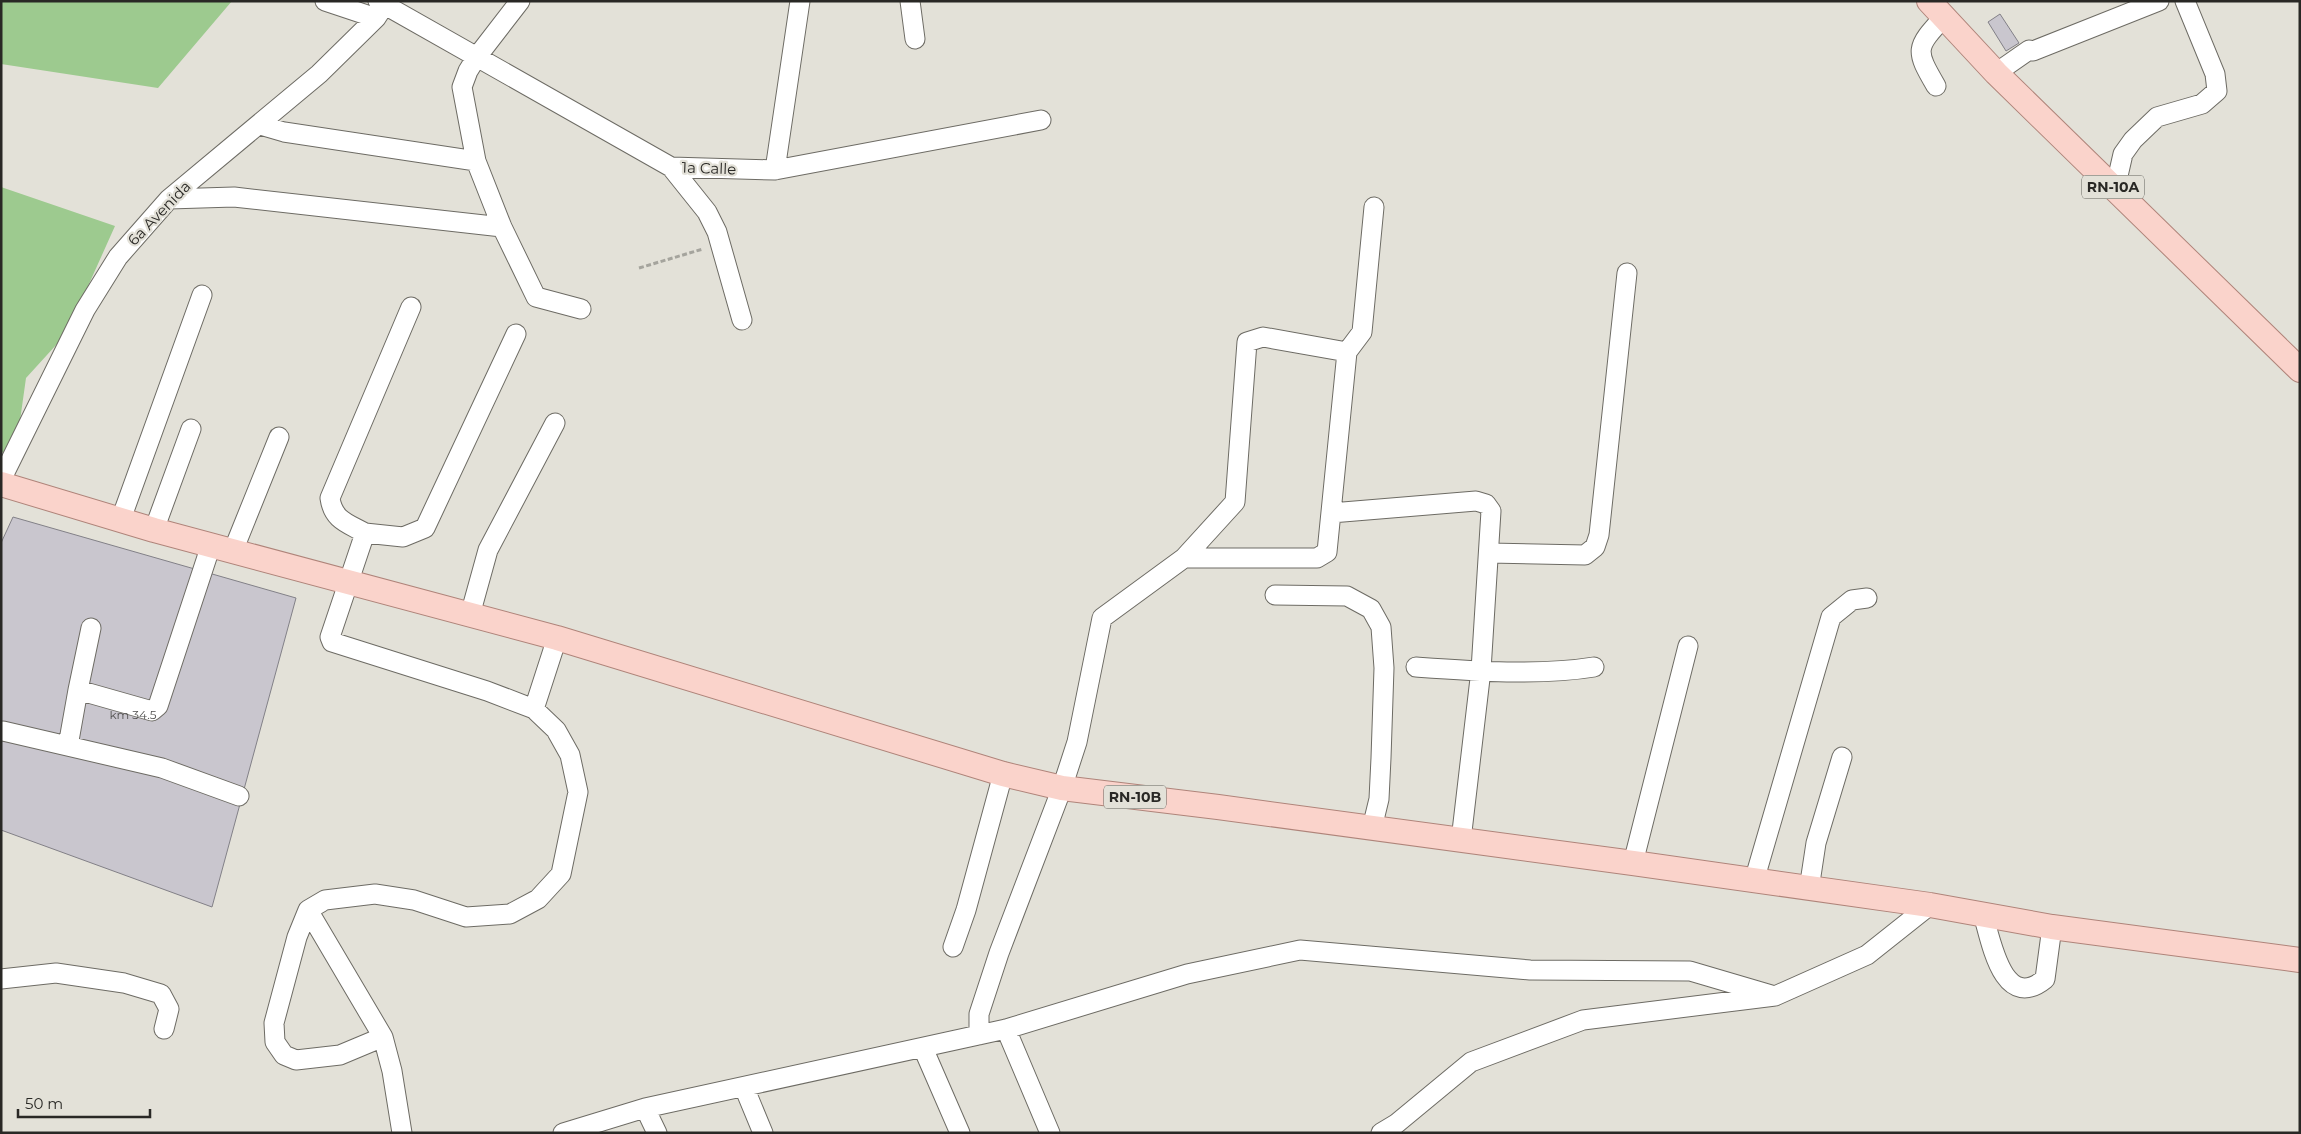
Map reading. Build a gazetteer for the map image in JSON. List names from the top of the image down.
{
  "streets": {
    "main road": ["RN-10A", "RN-10B"],
    "street": ["1a Calle", "6a Avenida"]
  },
  "crossings": [
    ["1a Calle", "6a Avenida"],
    ["6a Avenida", "RN-10B"]
  ],
  "house_numbers": ["km 34.5"],
  "scale_bar": "50 m"
}
